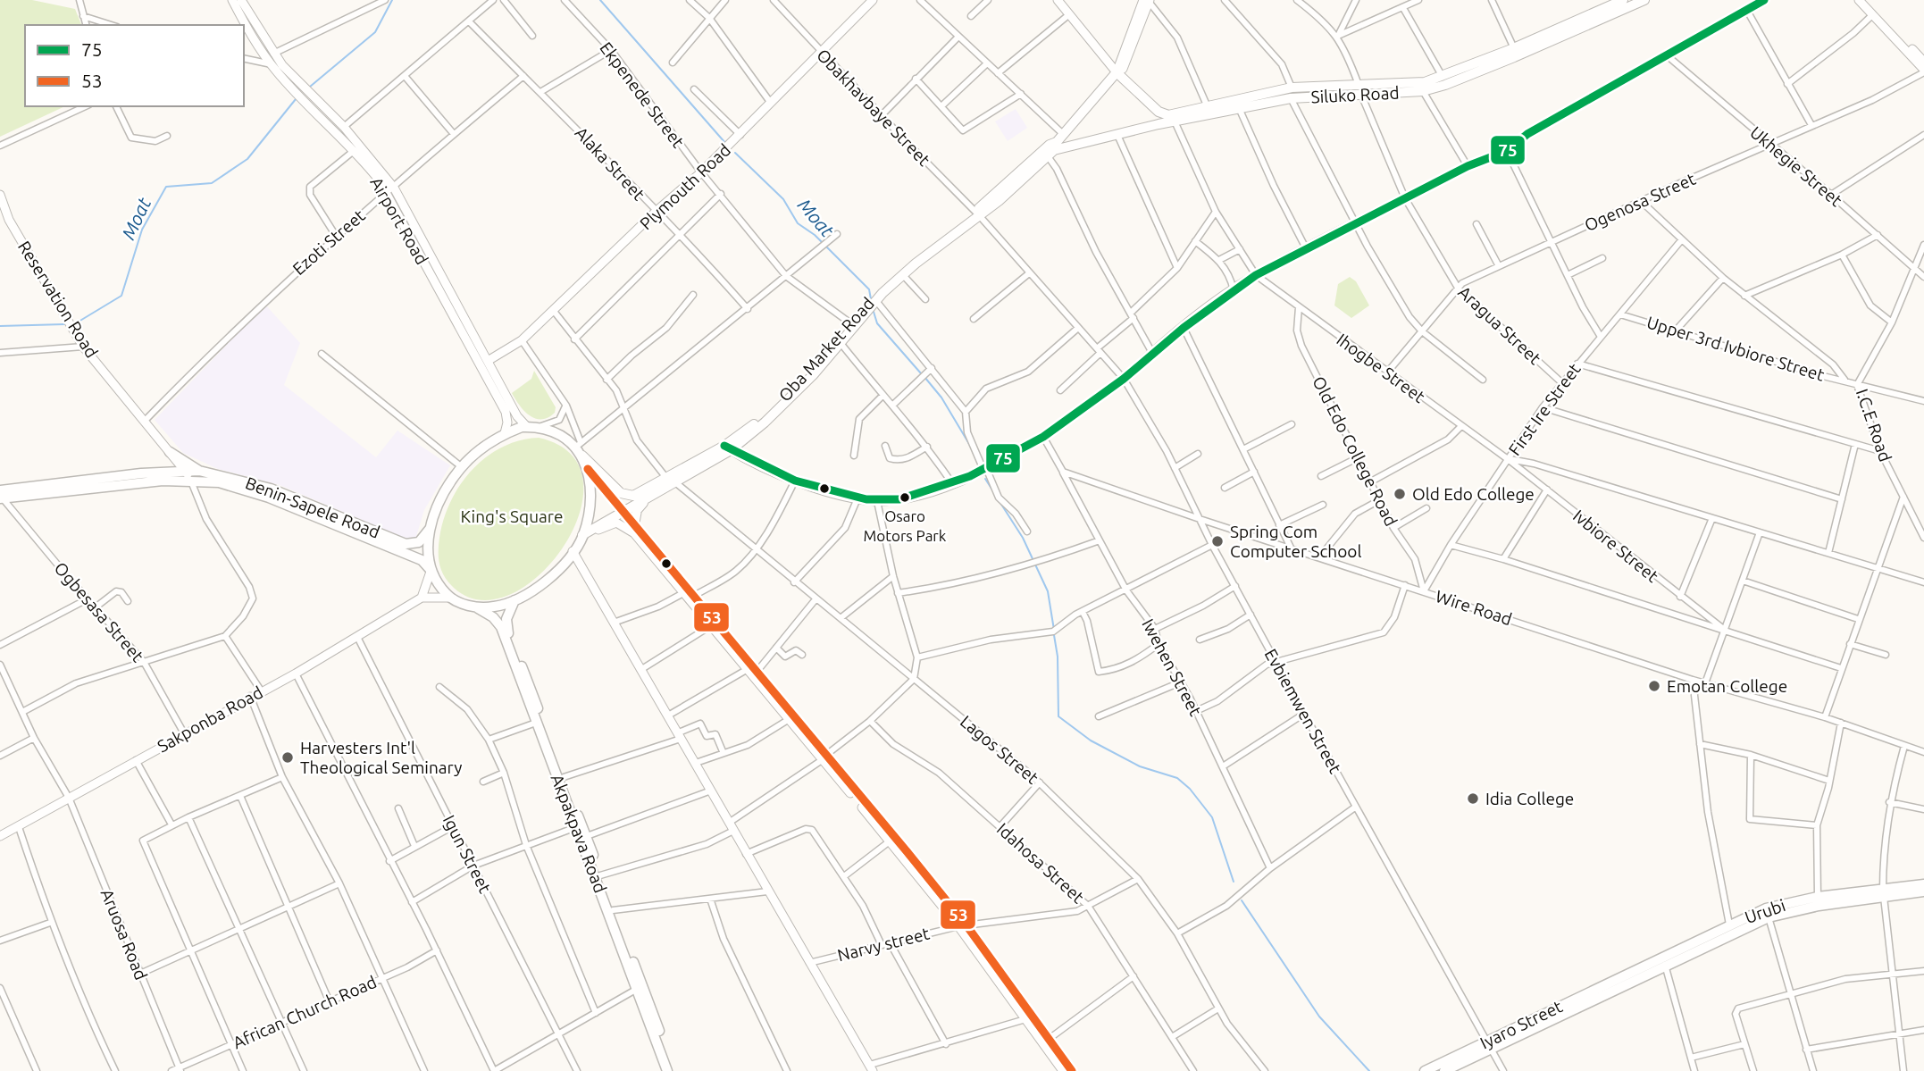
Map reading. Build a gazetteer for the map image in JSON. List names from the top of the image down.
{
  "streets": {
    "highway": [
      "Benin-Sapele Road",
      "Akpakpava Road",
      "Urubi",
      "Iyaro Street"
    ],
    "main road": ["Siluko Road", "Oba Market Road"],
    "street": [
      "Ekpenede Street",
      "Obakhavbaye Street",
      "Alaka Street",
      "Ukhegie Street",
      "Plymouth Road",
      "Ogenosa Street",
      "Airport Road",
      "Ezoti Street",
      "Reservation Road",
      "Aragua Street",
      "Upper 3rd Ivbiore Street",
      "Ihogbe Street",
      "First Ire Street",
      "I.C.E Road",
      "Old Edo College Road",
      "Ivbiore Street",
      "Wire Road",
      "Ogbesasa Street",
      "Iwehen Street",
      "Evbiemwen Street",
      "Sakponba Road",
      "Lagos Street",
      "Igun Street",
      "Idahosa Street",
      "Aruosa Road",
      "Narvy street",
      "African Church Road"
    ]
  },
  "crossings": [
    ["Ekpenede Street", "Plymouth Road"],
    ["Ekpenede Street", "Oba Market Road"],
    ["Siluko Road", "Aragua Street"],
    ["Siluko Road", "Oba Market Road"],
    ["Obakhavbaye Street", "Plymouth Road"],
    ["Obakhavbaye Street", "Oba Market Road"],
    ["Obakhavbaye Street", "Evbiemwen Street"],
    ["Alaka Street", "Plymouth Road"],
    ["Alaka Street", "Ezoti Street"],
    ["Ukhegie Street", "Ogenosa Street"],
    ["Ukhegie Street", "I.C.E Road"],
    ["Plymouth Road", "Airport Road"],
    ["Ogenosa Street", "Aragua Street"],
    ["Ogenosa Street", "Ihogbe Street"],
    ["Airport Road", "Ezoti Street"],
    ["Airport Road", "Oba Market Road"],
    ["Airport Road", "Benin-Sapele Road"],
    ["Airport Road", "Akpakpava Road"],
    ["Ezoti Street", "Reservation Road"],
    ["Reservation Road", "Benin-Sapele Road"],
    ["Aragua Street", "First Ire Street"],
    ["Upper 3rd Ivbiore Street", "First Ire Street"],
    ["Upper 3rd Ivbiore Street", "I.C.E Road"],
    ["Oba Market Road", "Benin-Sapele Road"],
    ["Oba Market Road", "Lagos Street"],
    ["Oba Market Road", "Akpakpava Road"],
    ["Ihogbe Street", "First Ire Street"],
    ["Ihogbe Street", "Old Edo College Road"],
    ["Ihogbe Street", "Ivbiore Street"],
    ["First Ire Street", "Old Edo College Road"],
    ["First Ire Street", "Ivbiore Street"],
    ["First Ire Street", "Wire Road"],
    ["Old Edo College Road", "Wire Road"],
    ["Benin-Sapele Road", "Ogbesasa Street"],
    ["Benin-Sapele Road", "Akpakpava Road"],
    ["Wire Road", "Iwehen Street"],
    ["Wire Road", "Evbiemwen Street"],
    ["Ogbesasa Street", "Sakponba Road"],
    ["Evbiemwen Street", "Iyaro Street"],
    ["Sakponba Road", "Igun Street"],
    ["Sakponba Road", "Aruosa Road"],
    ["Lagos Street", "Narvy street"],
    ["Idahosa Street", "Narvy street"],
    ["Urubi", "Iyaro Street"],
    ["Aruosa Road", "African Church Road"]
  ],
  "water": ["Moat"],
  "parks": ["King's Square"],
  "places": [
    "Old Edo College",
    "Osaro Motors Park",
    "Spring Com Computer School",
    "Emotan College",
    "Harvesters Int'l Theological Seminary",
    "Idia College"
  ],
  "lines": ["transit line 75", "transit line 53"],
  "legend": ["75", "53"]
}
